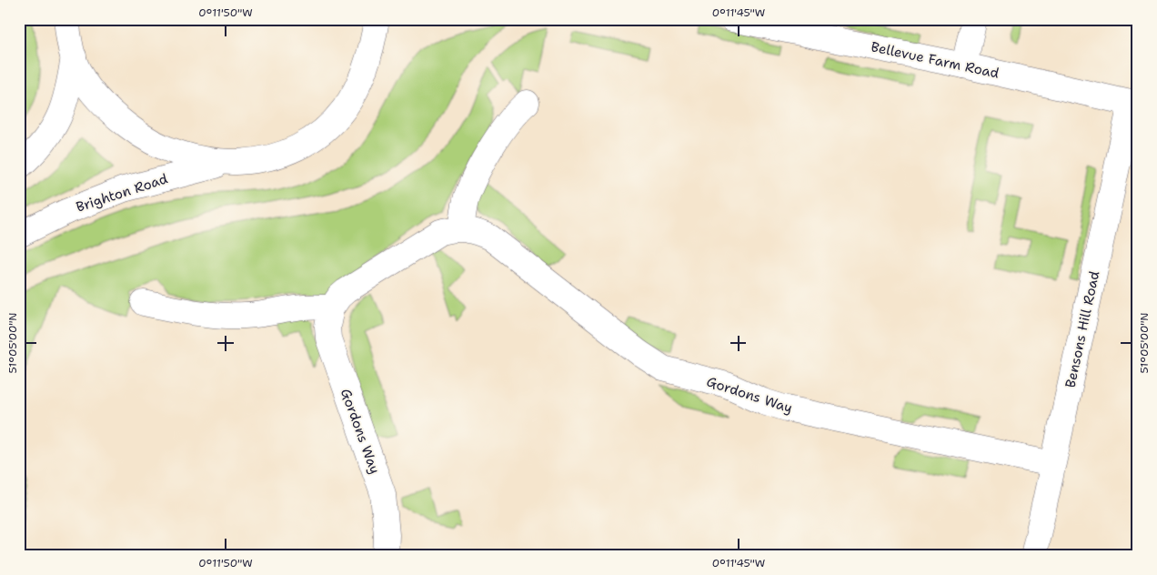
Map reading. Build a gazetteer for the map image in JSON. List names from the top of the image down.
{
  "streets": {
    "street": [
      "Bellevue Farm Road",
      "Brighton Road",
      "Bensons Hill Road",
      "Gordons Way"
    ]
  },
  "crossings": [
    ["Bellevue Farm Road", "Bensons Hill Road"],
    ["Bensons Hill Road", "Gordons Way"]
  ],
  "coordinates": ["0°11'50\"W", "0°11'45\"W", "51°05'00\"N"]
}
